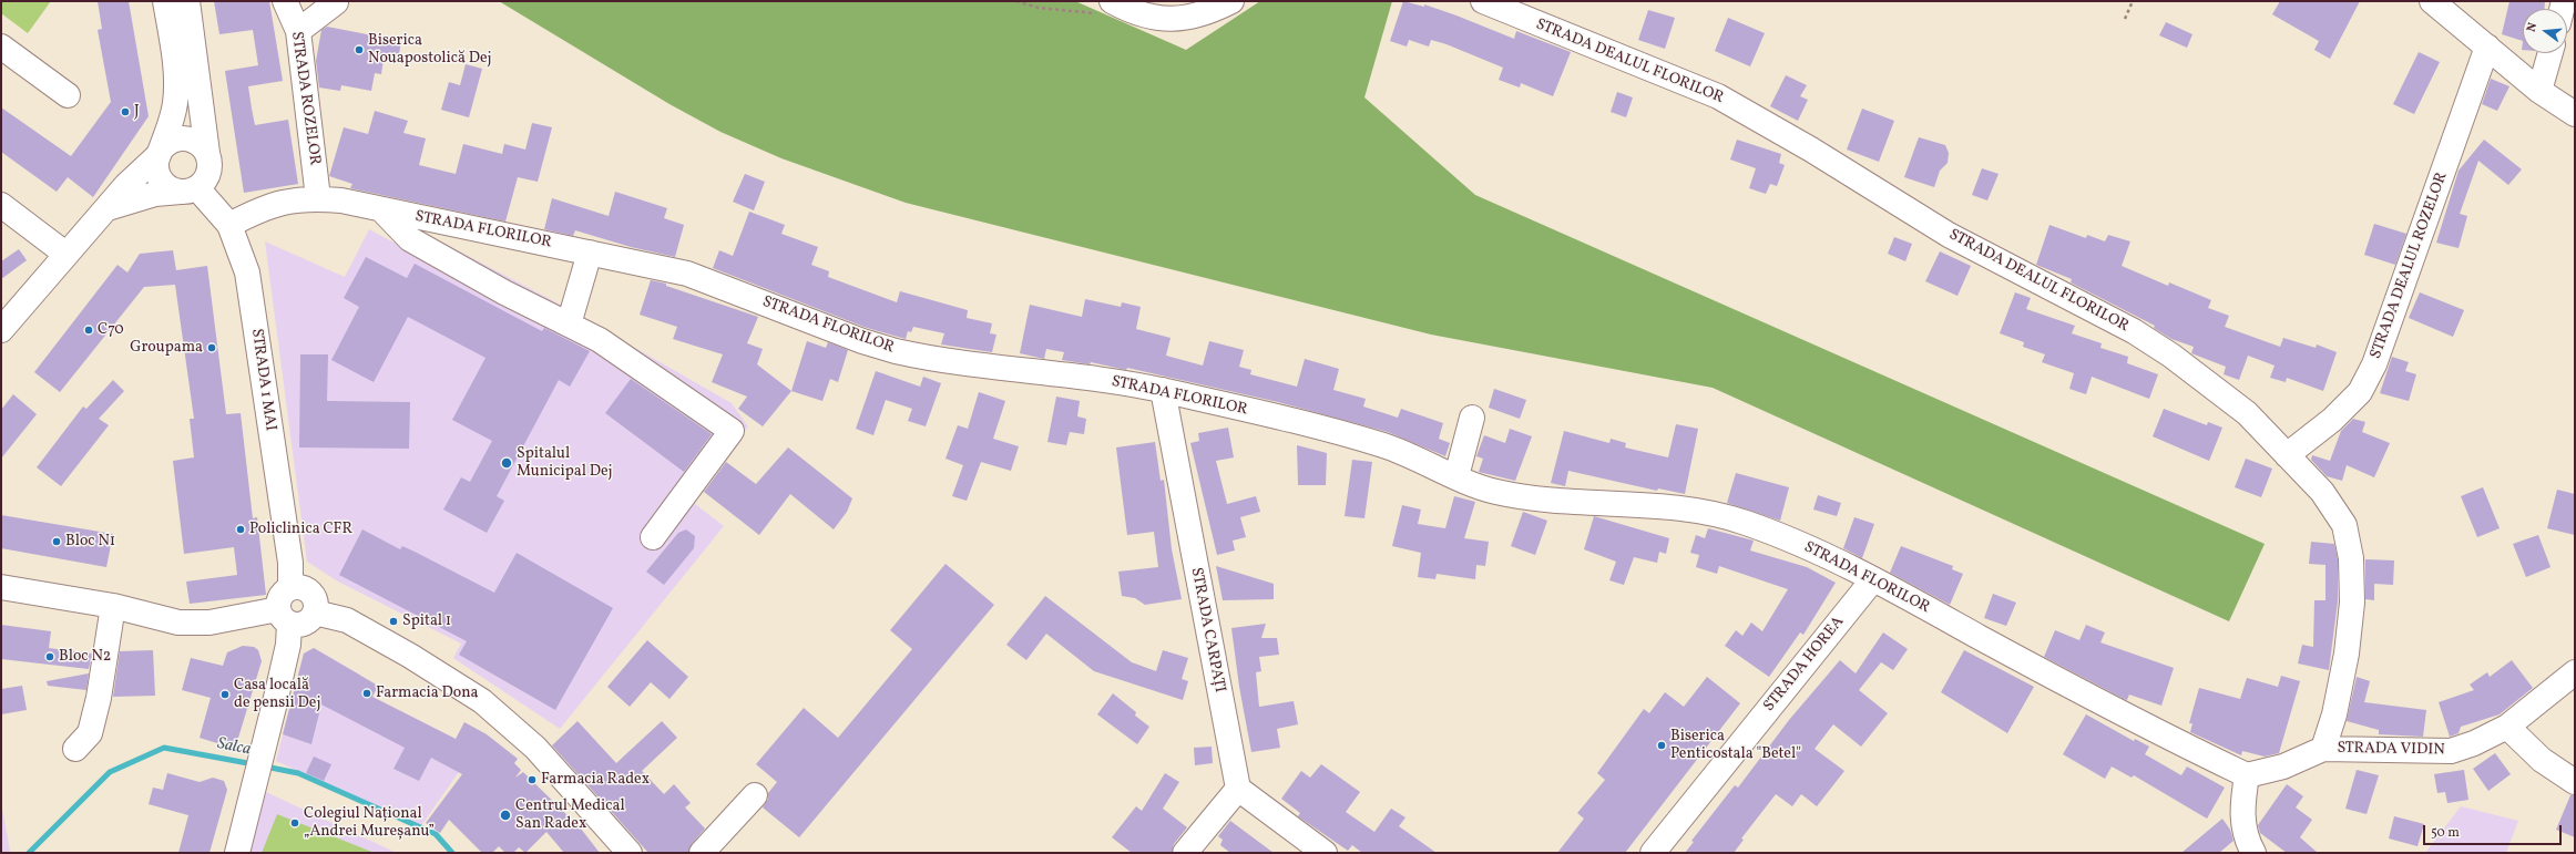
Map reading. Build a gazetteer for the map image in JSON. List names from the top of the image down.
{
  "streets": {
    "street": [
      "STRADA DEALUL FLORILOR",
      "STRADA ROZELOR",
      "STRADA FLORILOR",
      "STRADA DEALUL ROZELOR",
      "STRADA 1 MAI",
      "STRADA CARPAȚI",
      "STRADA HOREA",
      "STRADA VIDIN"
    ]
  },
  "crossings": [
    ["STRADA DEALUL FLORILOR", "STRADA DEALUL ROZELOR"],
    ["STRADA DEALUL FLORILOR", "STRADA VIDIN"],
    ["STRADA ROZELOR", "STRADA FLORILOR"],
    ["STRADA FLORILOR", "STRADA 1 MAI"],
    ["STRADA FLORILOR", "STRADA CARPAȚI"],
    ["STRADA FLORILOR", "STRADA HOREA"],
    ["STRADA FLORILOR", "STRADA VIDIN"]
  ],
  "water": ["Salca"],
  "places": [
    "Biserica Nouapostolică Dej",
    "J",
    "C70",
    "Groupama",
    "Spitalul Municipal Dej",
    "Policlinica CFR",
    "Bloc N1",
    "Spital 1",
    "Bloc N2",
    "Farmacia Dona",
    "Casa locală de pensii Dej",
    "Biserica Penticostala \"Betel\"",
    "Farmacia Radex",
    "Centrul Medical San Radex",
    "Colegiul Național „Andrei Mureșanu”"
  ],
  "scale_bar": "50 m",
  "north": "left"
}
